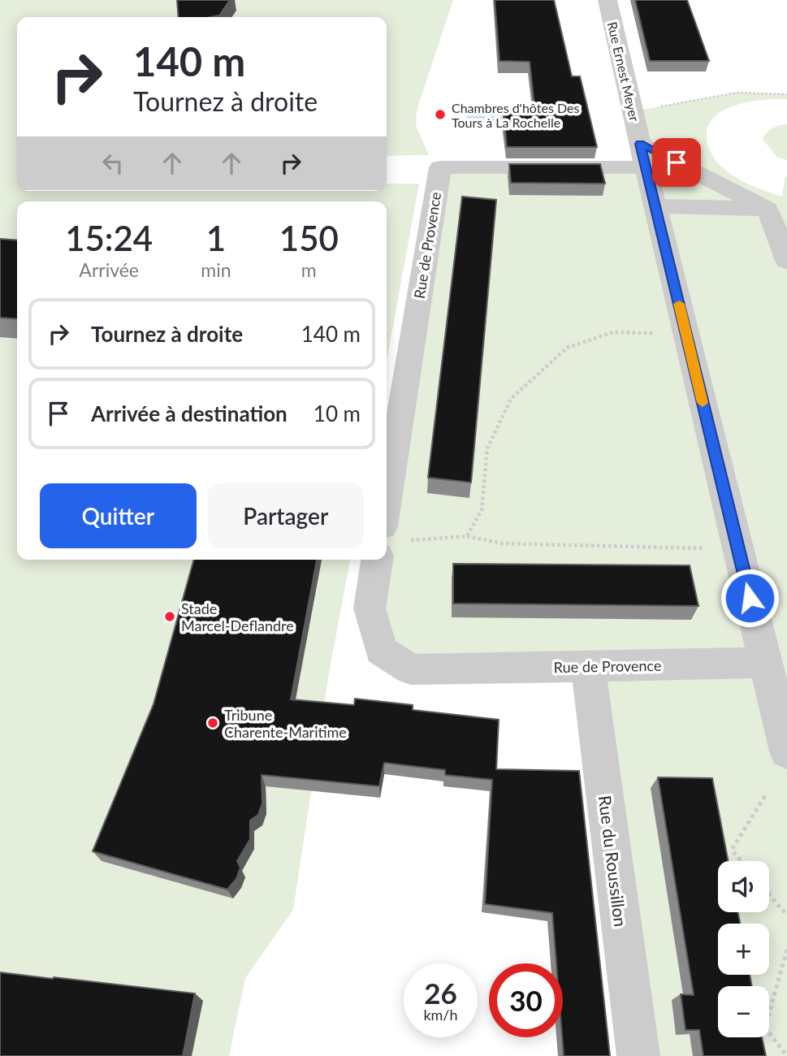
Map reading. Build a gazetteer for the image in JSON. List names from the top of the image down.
{
  "streets": {
    "street": ["Rue Ernest Meyer", "Rue de Provence", "Rue du Roussillon"]
  },
  "crossings": [
    ["Rue Ernest Meyer", "Rue de Provence"],
    ["Rue de Provence", "Rue du Roussillon"]
  ],
  "places": ["Chambres d'hôtes Des Tours à La Rochelle", "Stade Marcel-Deflandre", "Tribune Charente-Maritime"],
  "page": {
    "turn": ["140 m", "Tournez à droite"],
    "eta": [
      "15:24",
      "Arrivée",
      "1",
      "min",
      "150",
      "m"
    ],
    "list": [
      {
        "name": "Tournez à droite",
        "value": "140 m"
      },
      {
        "name": "Arrivée à destination",
        "value": "10 m"
      }
    ],
    "buttons": ["Quitter", "Partager"],
    "map_buttons": ["+", "−"],
    "speed": "26 km/h",
    "limit": "30"
  }
}
